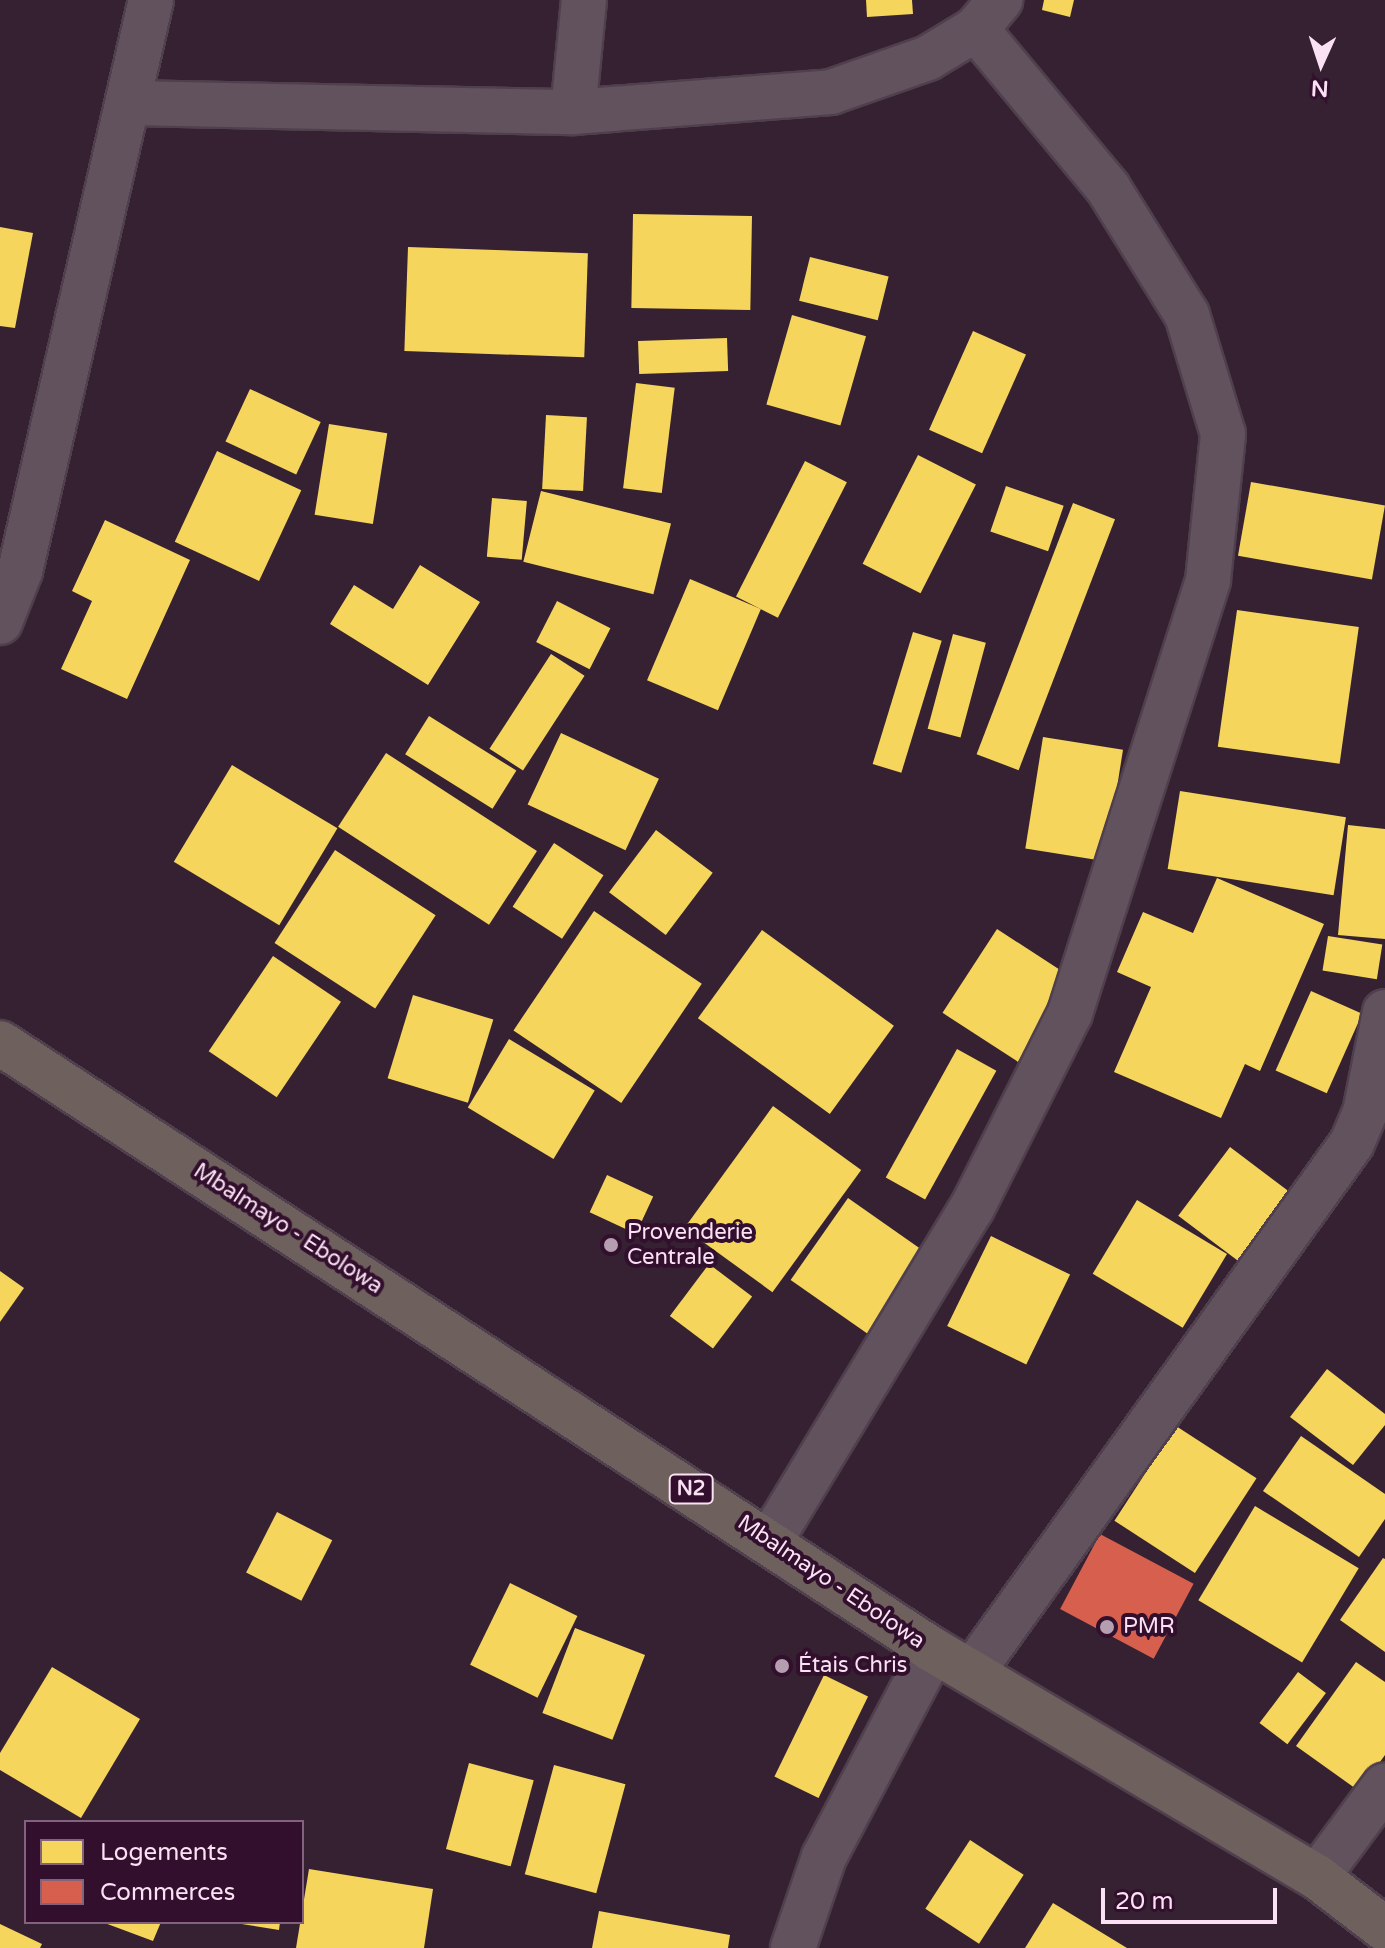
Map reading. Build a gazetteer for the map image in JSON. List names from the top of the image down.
{
  "streets": {
    "highway": ["Mbalmayo - Ebolowa", "N2"]
  },
  "places": ["Provenderie Centrale", "PMR", "Étais Chris"],
  "legend": ["Logements", "Commerces"],
  "scale_bar": "20 m",
  "north": "bottom"
}
